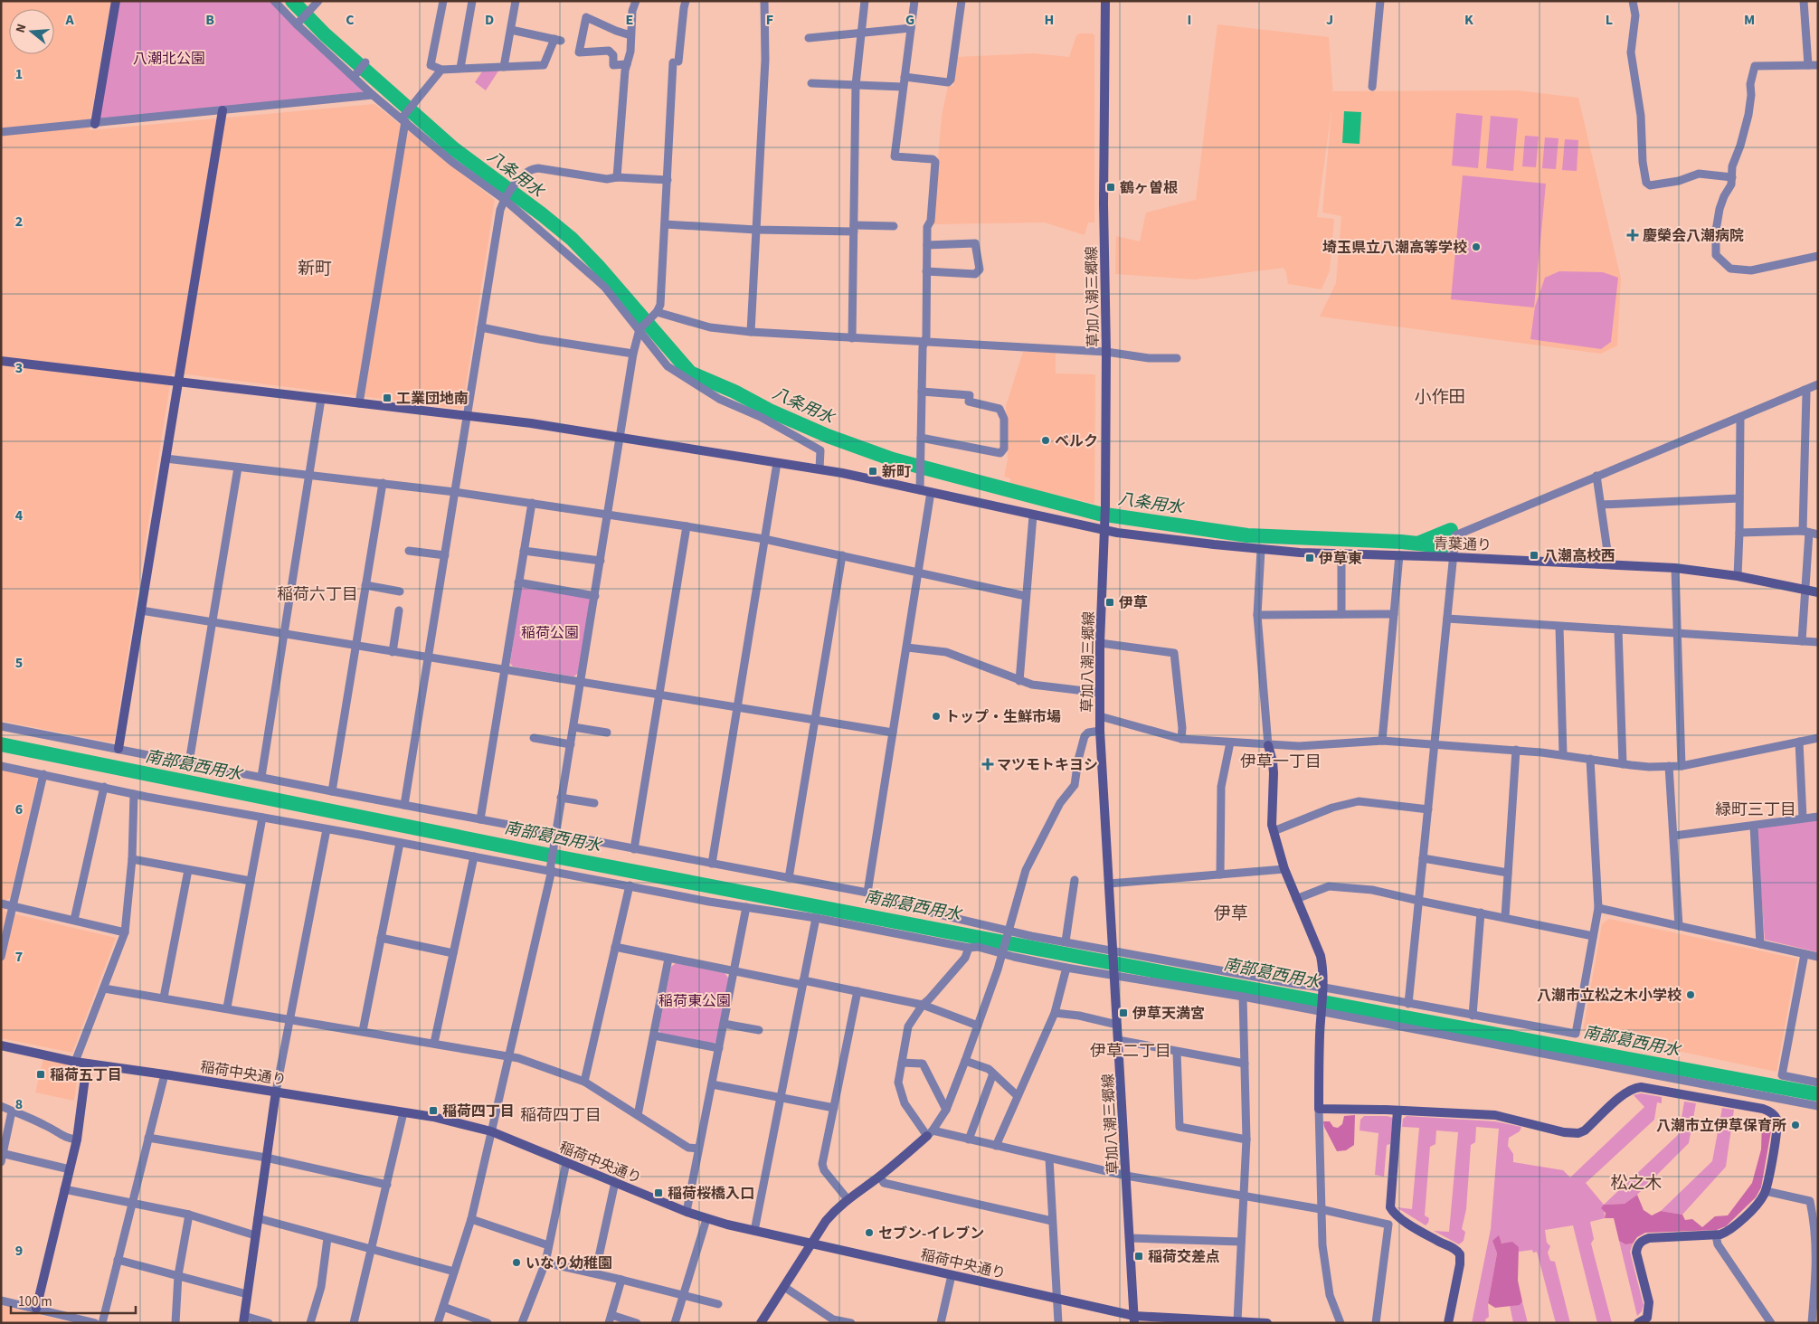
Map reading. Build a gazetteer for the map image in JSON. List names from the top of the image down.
{
  "streets": {
    "street": ["草加八潮三郷線", "青葉通り", "稲荷中央通り"]
  },
  "crossings": [
    ["草加八潮三郷線", "青葉通り"],
    ["草加八潮三郷線", "稲荷中央通り"]
  ],
  "districts": [
    "新町",
    "小作田",
    "稲荷六丁目",
    "伊草一丁目",
    "緑町三丁目",
    "伊草",
    "伊草二丁目",
    "稲荷四丁目",
    "松之木"
  ],
  "water": ["八条用水", "南部葛西用水"],
  "parks": ["八潮北公園", "稲荷公園", "稲荷東公園"],
  "places": {
    "transit": [
      "鶴ヶ曽根",
      "工業団地南",
      "新町",
      "八潮高校西",
      "伊草東",
      "伊草",
      "伊草天満宮",
      "稲荷五丁目",
      "稲荷四丁目",
      "稲荷桜橋入口",
      "稲荷交差点"
    ],
    "health": ["慶榮会八潮病院", "マツモトキヨシ"],
    "other": [
      "埼玉県立八潮高等学校",
      "ベルク",
      "トップ・生鮮市場",
      "八潮市立松之木小学校",
      "八潮市立伊草保育所",
      "セブン-イレブン",
      "いなり幼稚園"
    ]
  },
  "scale_bar": "100 m",
  "north": "left",
  "grid": {
    "columns": [
      "A",
      "B",
      "C",
      "D",
      "E",
      "F",
      "G",
      "H",
      "I",
      "J",
      "K",
      "L",
      "M"
    ],
    "rows": [
      "1",
      "2",
      "3",
      "4",
      "5",
      "6",
      "7",
      "8",
      "9"
    ]
  }
}
